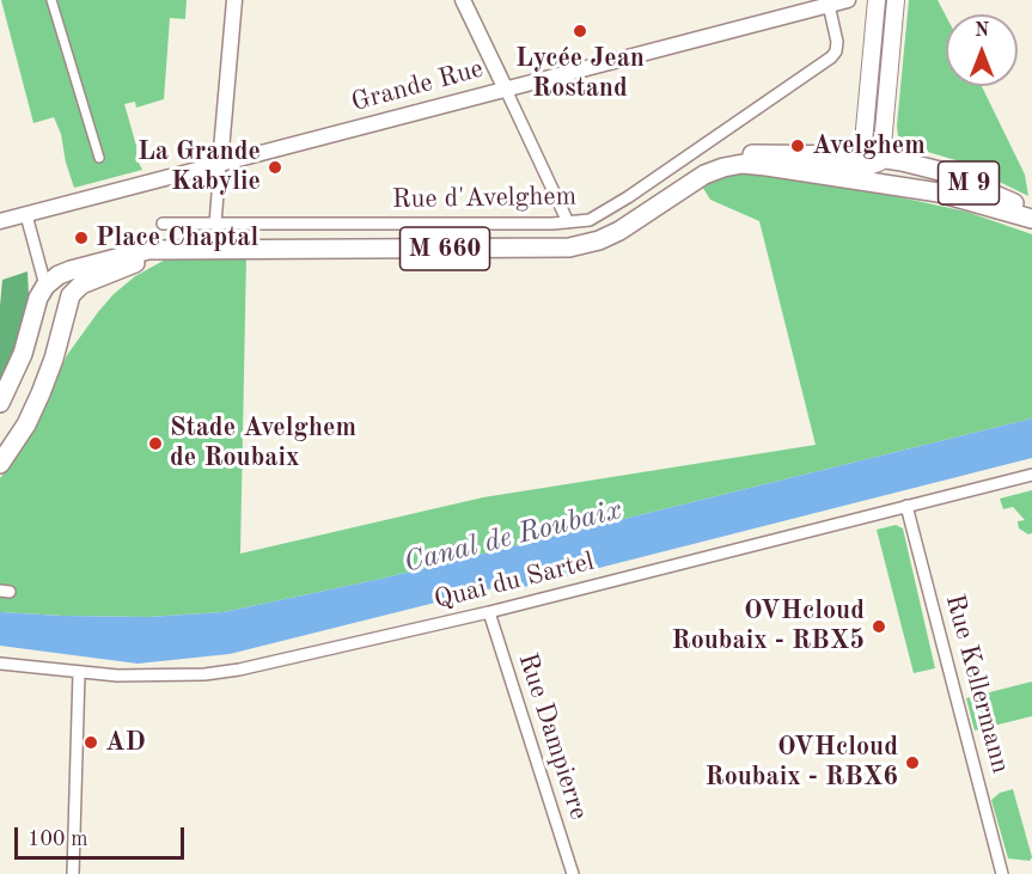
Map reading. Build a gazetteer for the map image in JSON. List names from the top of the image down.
{
  "streets": {
    "main road": ["M 9", "M 660"],
    "street": [
      "Grande Rue",
      "Rue d'Avelghem",
      "Quai du Sartel",
      "Rue Kellermann",
      "Rue Dampierre"
    ]
  },
  "crossings": [
    ["Grande Rue", "Rue d'Avelghem"],
    ["M 9", "M 660"],
    ["Quai du Sartel", "Rue Kellermann"],
    ["Quai du Sartel", "Rue Dampierre"]
  ],
  "water": ["Canal de Roubaix"],
  "places": [
    "Lycée Jean Rostand",
    "Avelghem",
    "La Grande Kabylie",
    "Place Chaptal",
    "Stade Avelghem de Roubaix",
    "OVHcloud Roubaix - RBX5",
    "AD",
    "OVHcloud Roubaix - RBX6"
  ],
  "scale_bar": "100 m",
  "north": "top"
}
